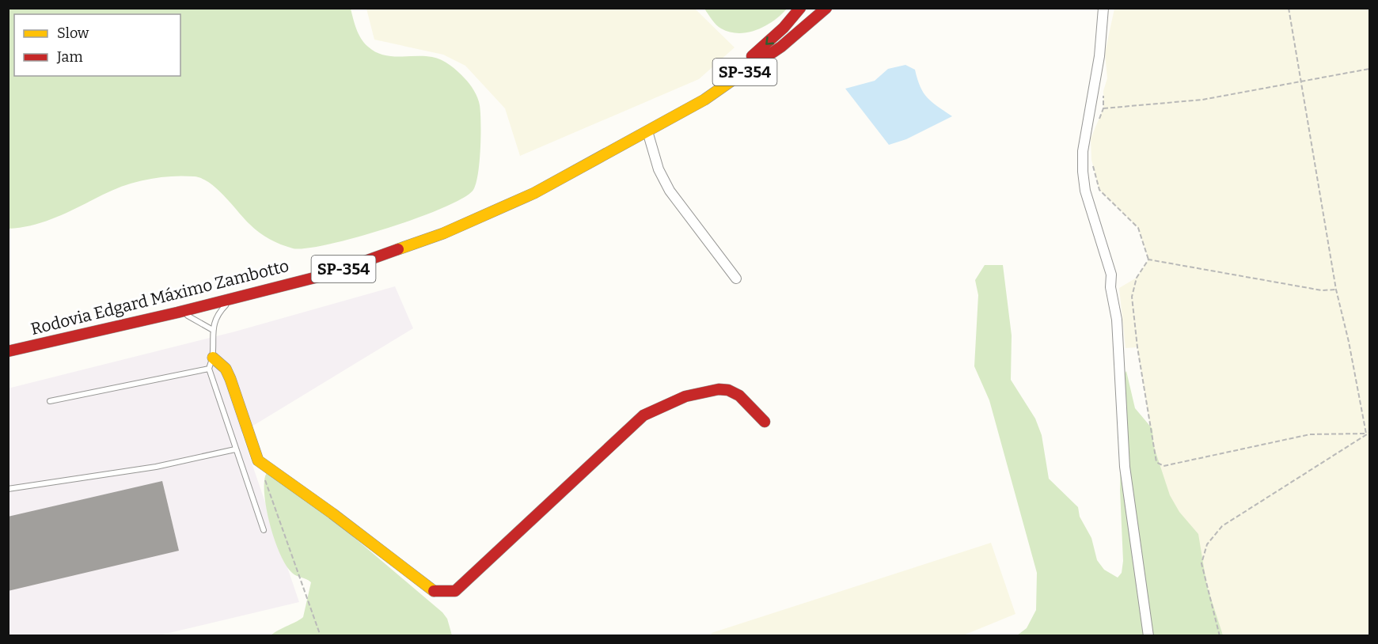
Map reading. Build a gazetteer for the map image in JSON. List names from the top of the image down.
{
  "streets": {
    "main road": ["SP-354", "Rodovia Edgard Máximo Zambotto"]
  },
  "legend": ["Slow", "Jam"]
}
